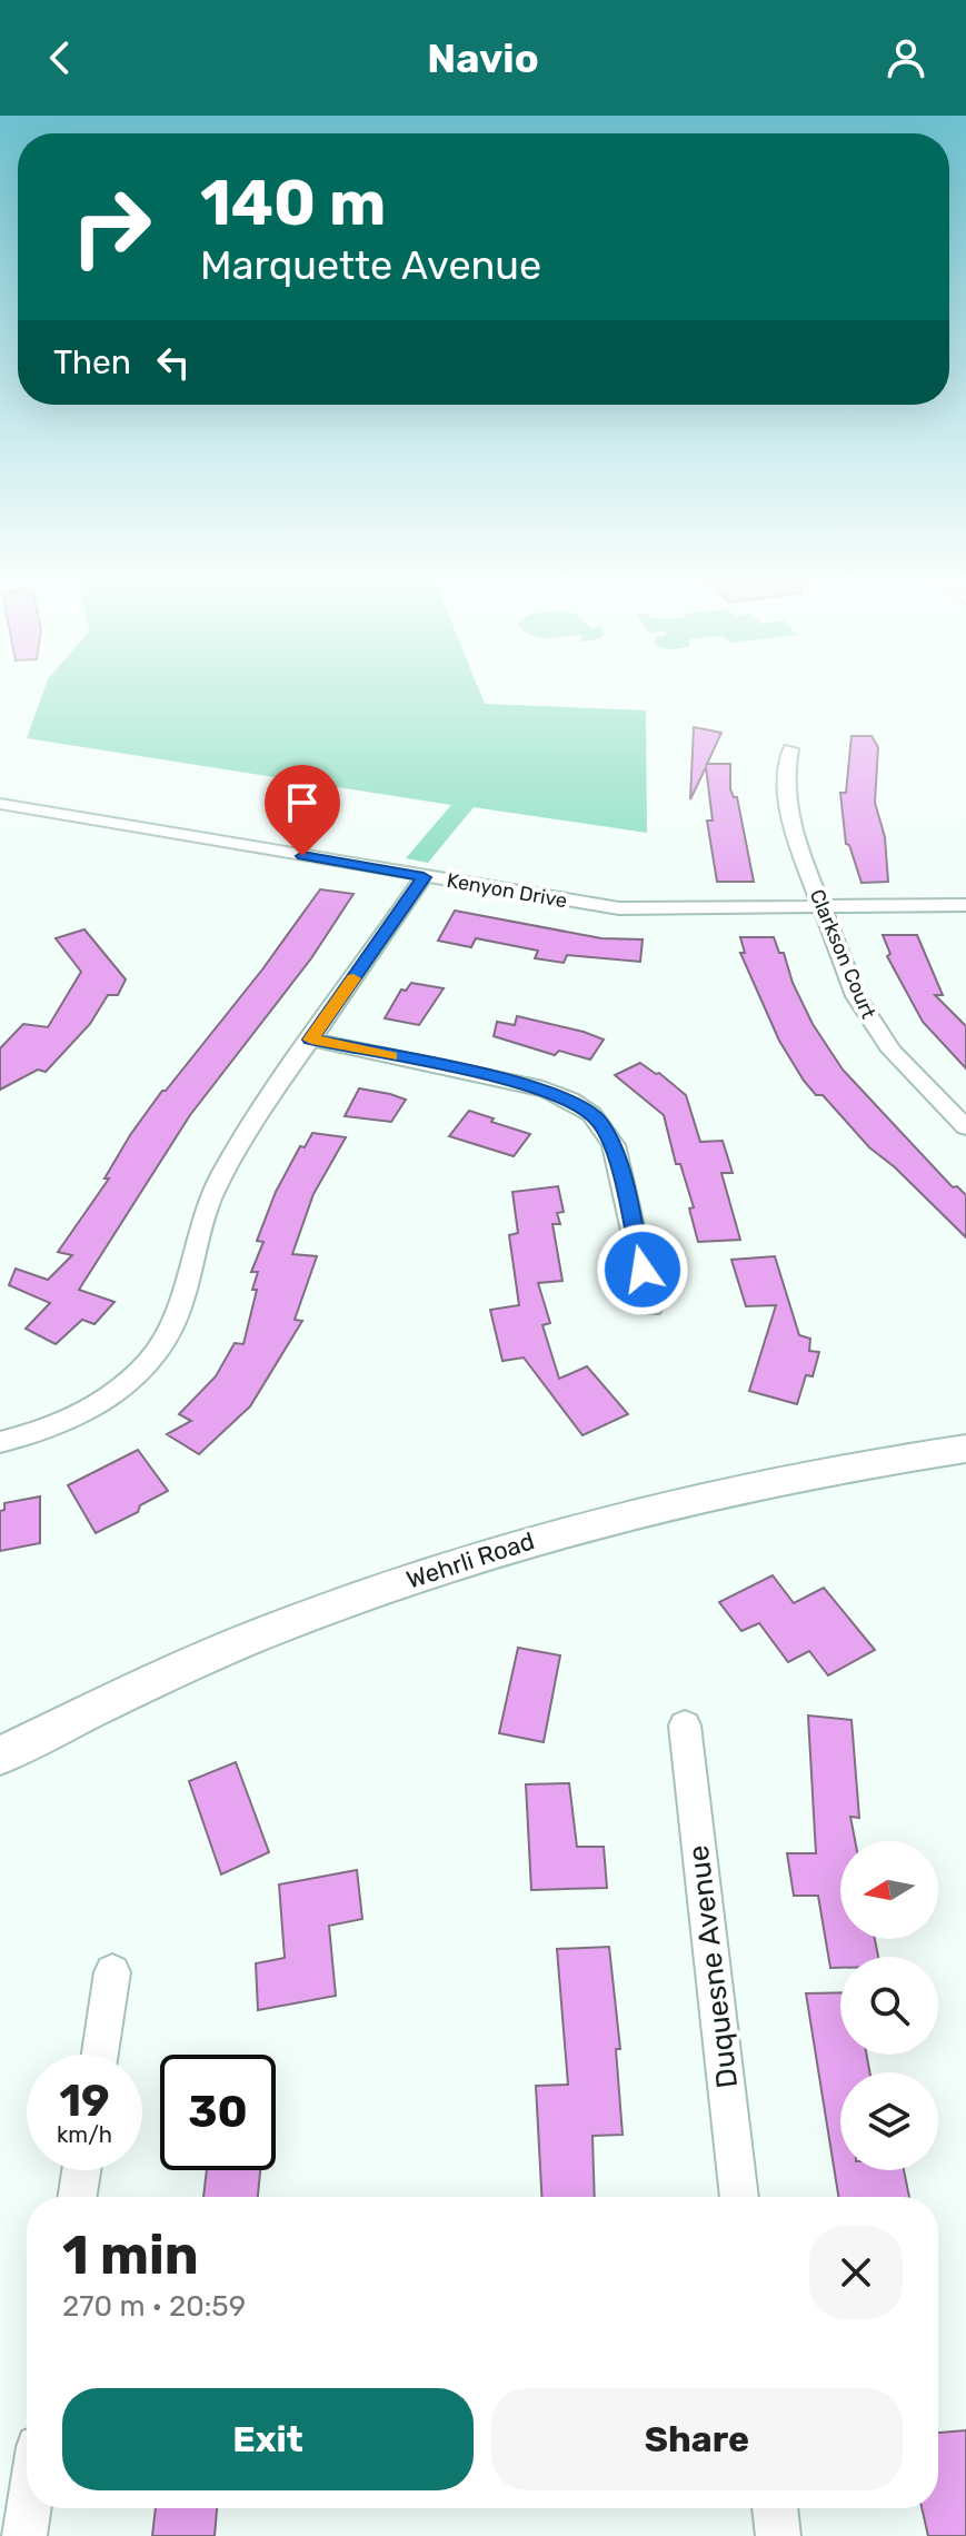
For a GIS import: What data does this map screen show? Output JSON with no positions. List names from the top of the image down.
{
  "streets": {
    "street": [
      "Kenyon Drive",
      "Clarkson Court",
      "Wehrli Road",
      "Duquesne Avenue"
    ]
  },
  "crossings": [
    ["Kenyon Drive", "Clarkson Court"]
  ],
  "north": "left",
  "page": {
    "header": "Navio",
    "turn": ["140 m", "Marquette Avenue"],
    "then": "Then",
    "speed": "19 km/h",
    "limit": "30",
    "heading": ["1 min", "270 m · 20:59"],
    "buttons": ["Exit", "Share"]
  }
}
